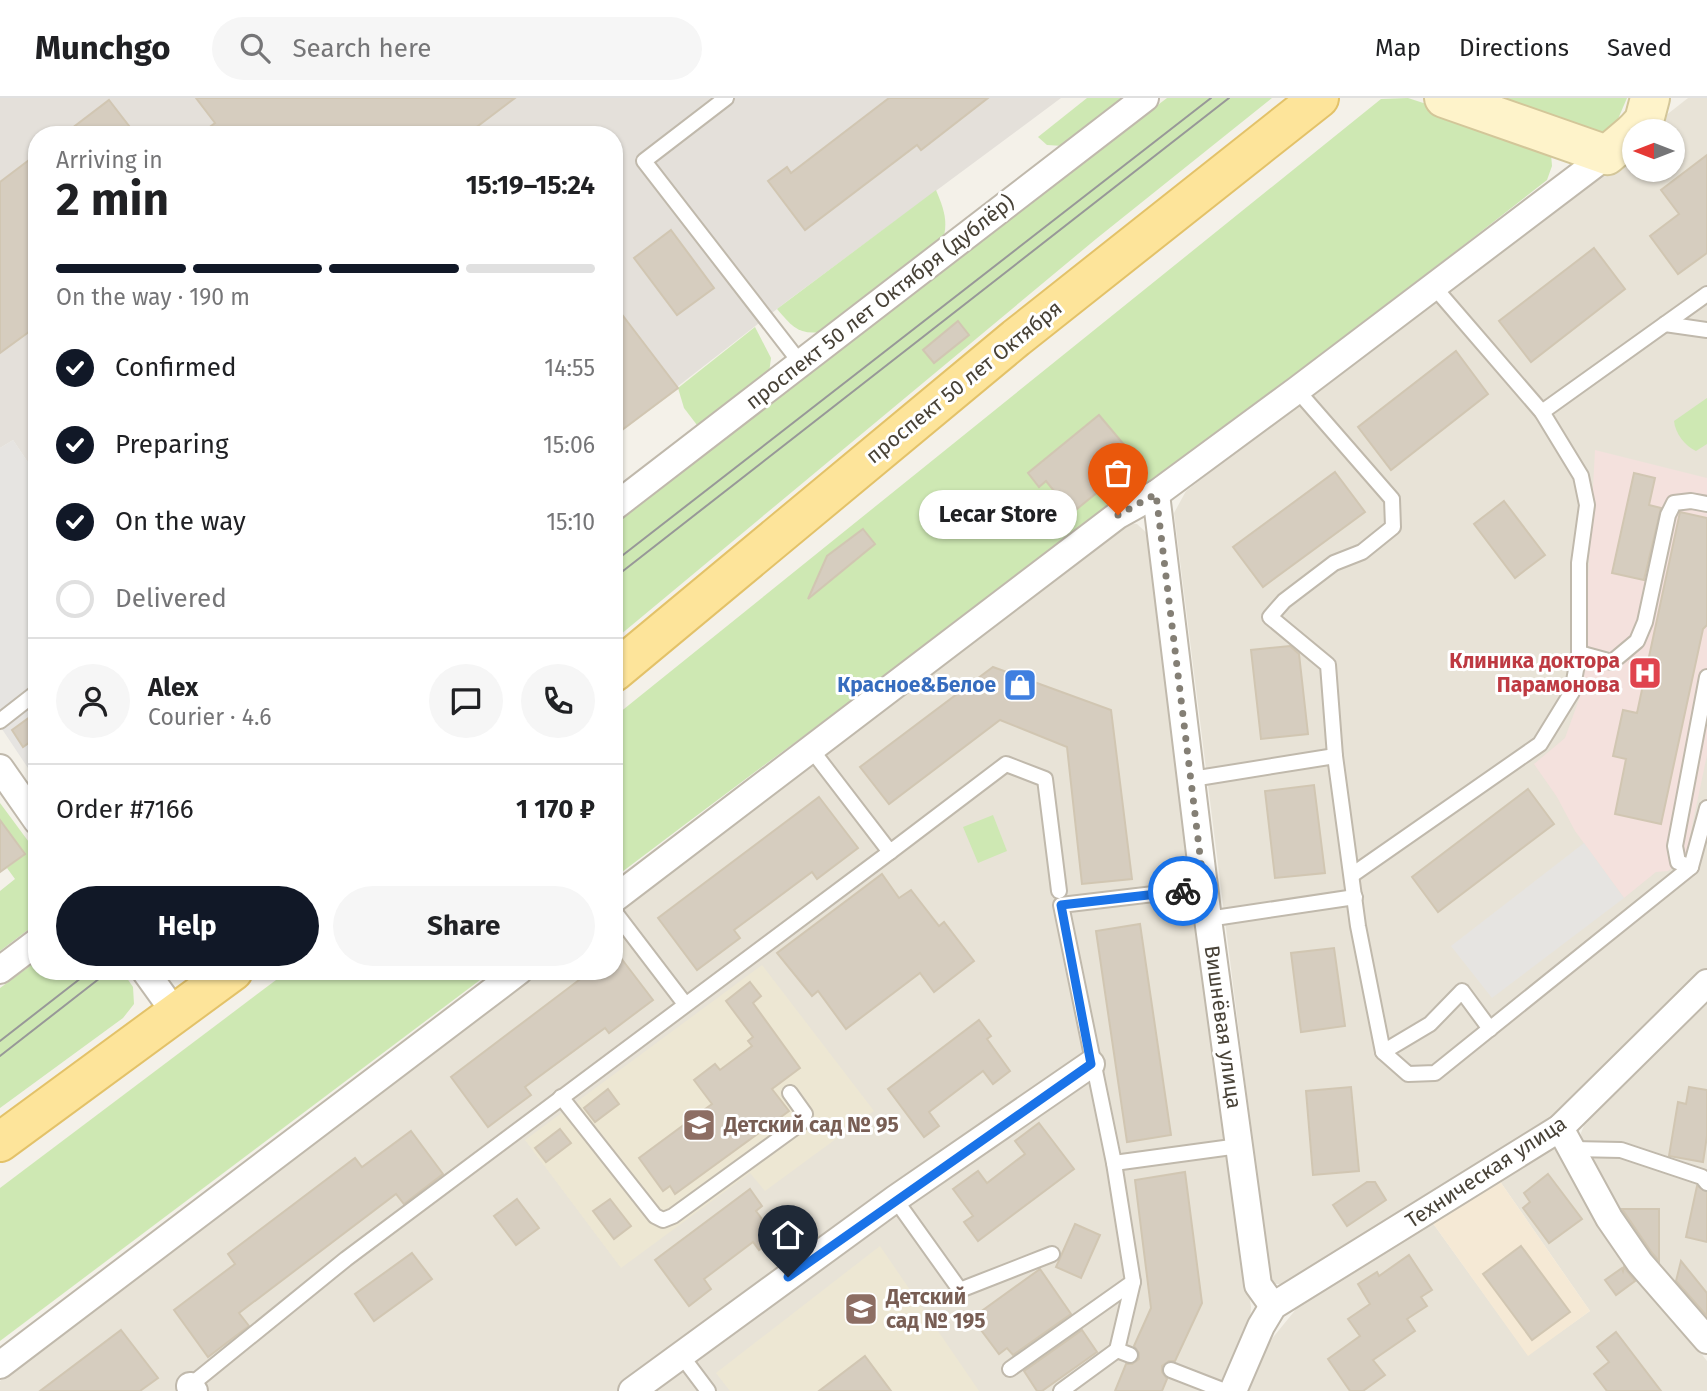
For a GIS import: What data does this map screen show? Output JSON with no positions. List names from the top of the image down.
{
  "streets": {
    "main road": ["проспект 50 лет Октября"],
    "street": ["проспект 50 лет Октября (дублёр)", "Вишнёвая улица", "Техническая улица"]
  },
  "crossings": [
    ["Вишнёвая улица", "Техническая улица"]
  ],
  "places": {
    "other": ["Lecar Store"],
    "hospital": ["Клиника доктора Парамонова"],
    "shop": ["Красное&Белое"],
    "school or university": ["Детский сад № 95", "Детский сад № 195"]
  },
  "north": "left",
  "page": {
    "header": "Munchgo",
    "search": "Search here",
    "nav": ["Map", "Directions", "Saved"],
    "heading": ["2 min", "Arriving in", "15:19–15:24"],
    "panel": [
      "Alex",
      "Courier · 4.6",
      "Order #7166",
      "1 170 ₽"
    ],
    "bar": "On the way · 190 m",
    "list": [
      ["Confirmed", "14:55"],
      ["Preparing", "15:06"],
      ["On the way", "15:10"],
      "Delivered"
    ],
    "bubble": "Lecar Store",
    "buttons": ["Help", "Share"]
  }
}
